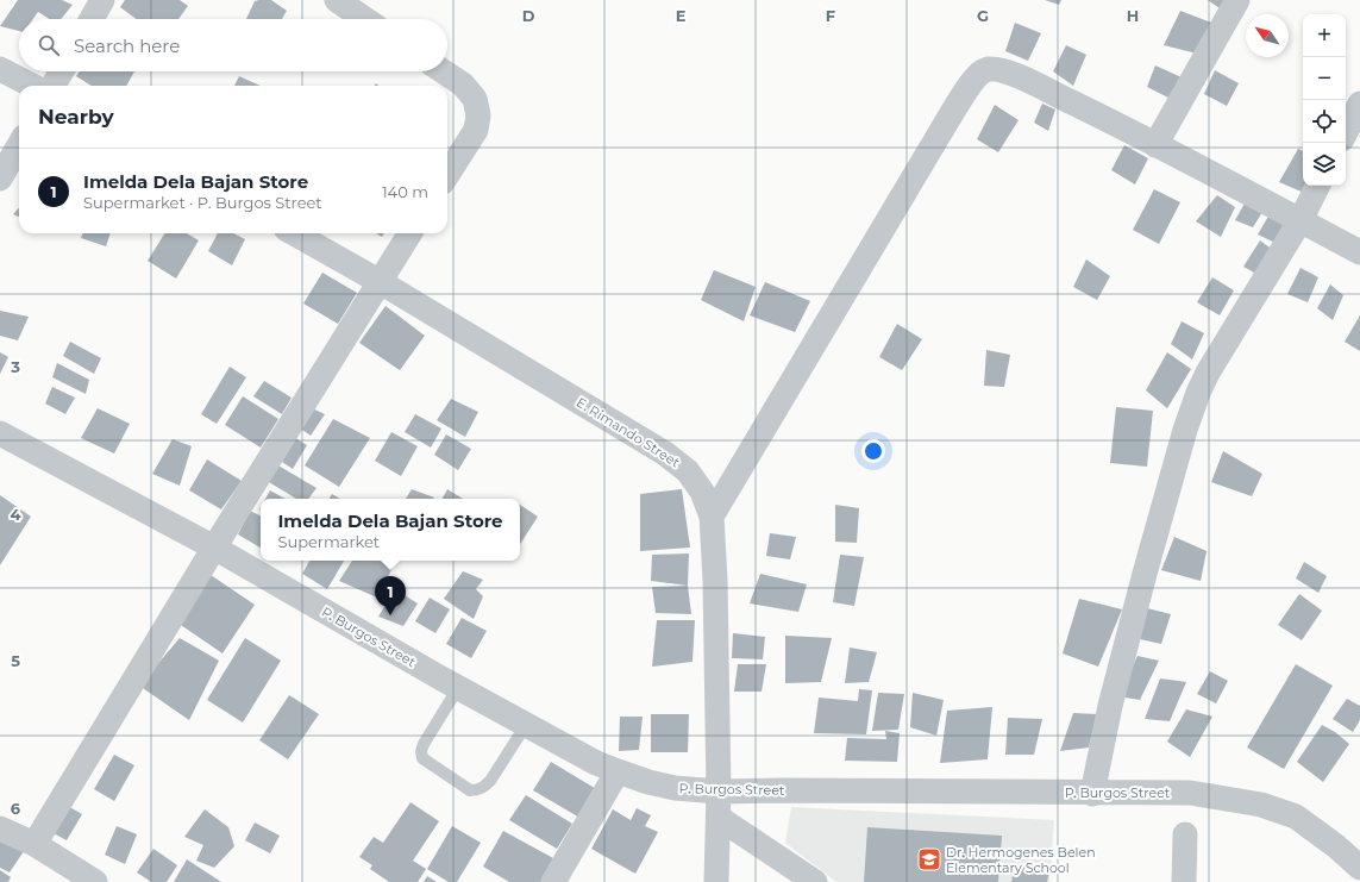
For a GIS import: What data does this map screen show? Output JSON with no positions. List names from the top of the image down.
{
  "streets": {
    "street": ["E. Rimando Street", "P. Burgos Street"]
  },
  "crossings": [
    ["E. Rimando Street", "P. Burgos Street"]
  ],
  "places": {
    "school or university": ["Dr. Hermogenes Belen Elementary School"]
  },
  "north": "top left",
  "page": {
    "map_buttons": ["+", "−"],
    "search": "Search here",
    "heading": "Nearby",
    "list": [
      {
        "mark": "1",
        "name": "Imelda Dela Bajan Store",
        "note": "Supermarket · P. Burgos Street",
        "value": "140 m"
      }
    ],
    "popup": ["Imelda Dela Bajan Store", "Supermarket"],
    "pins": "1"
  },
  "grid": {
    "columns": [
      "D",
      "E",
      "F",
      "G",
      "H"
    ],
    "rows": [
      "3",
      "4",
      "5",
      "6"
    ]
  }
}
